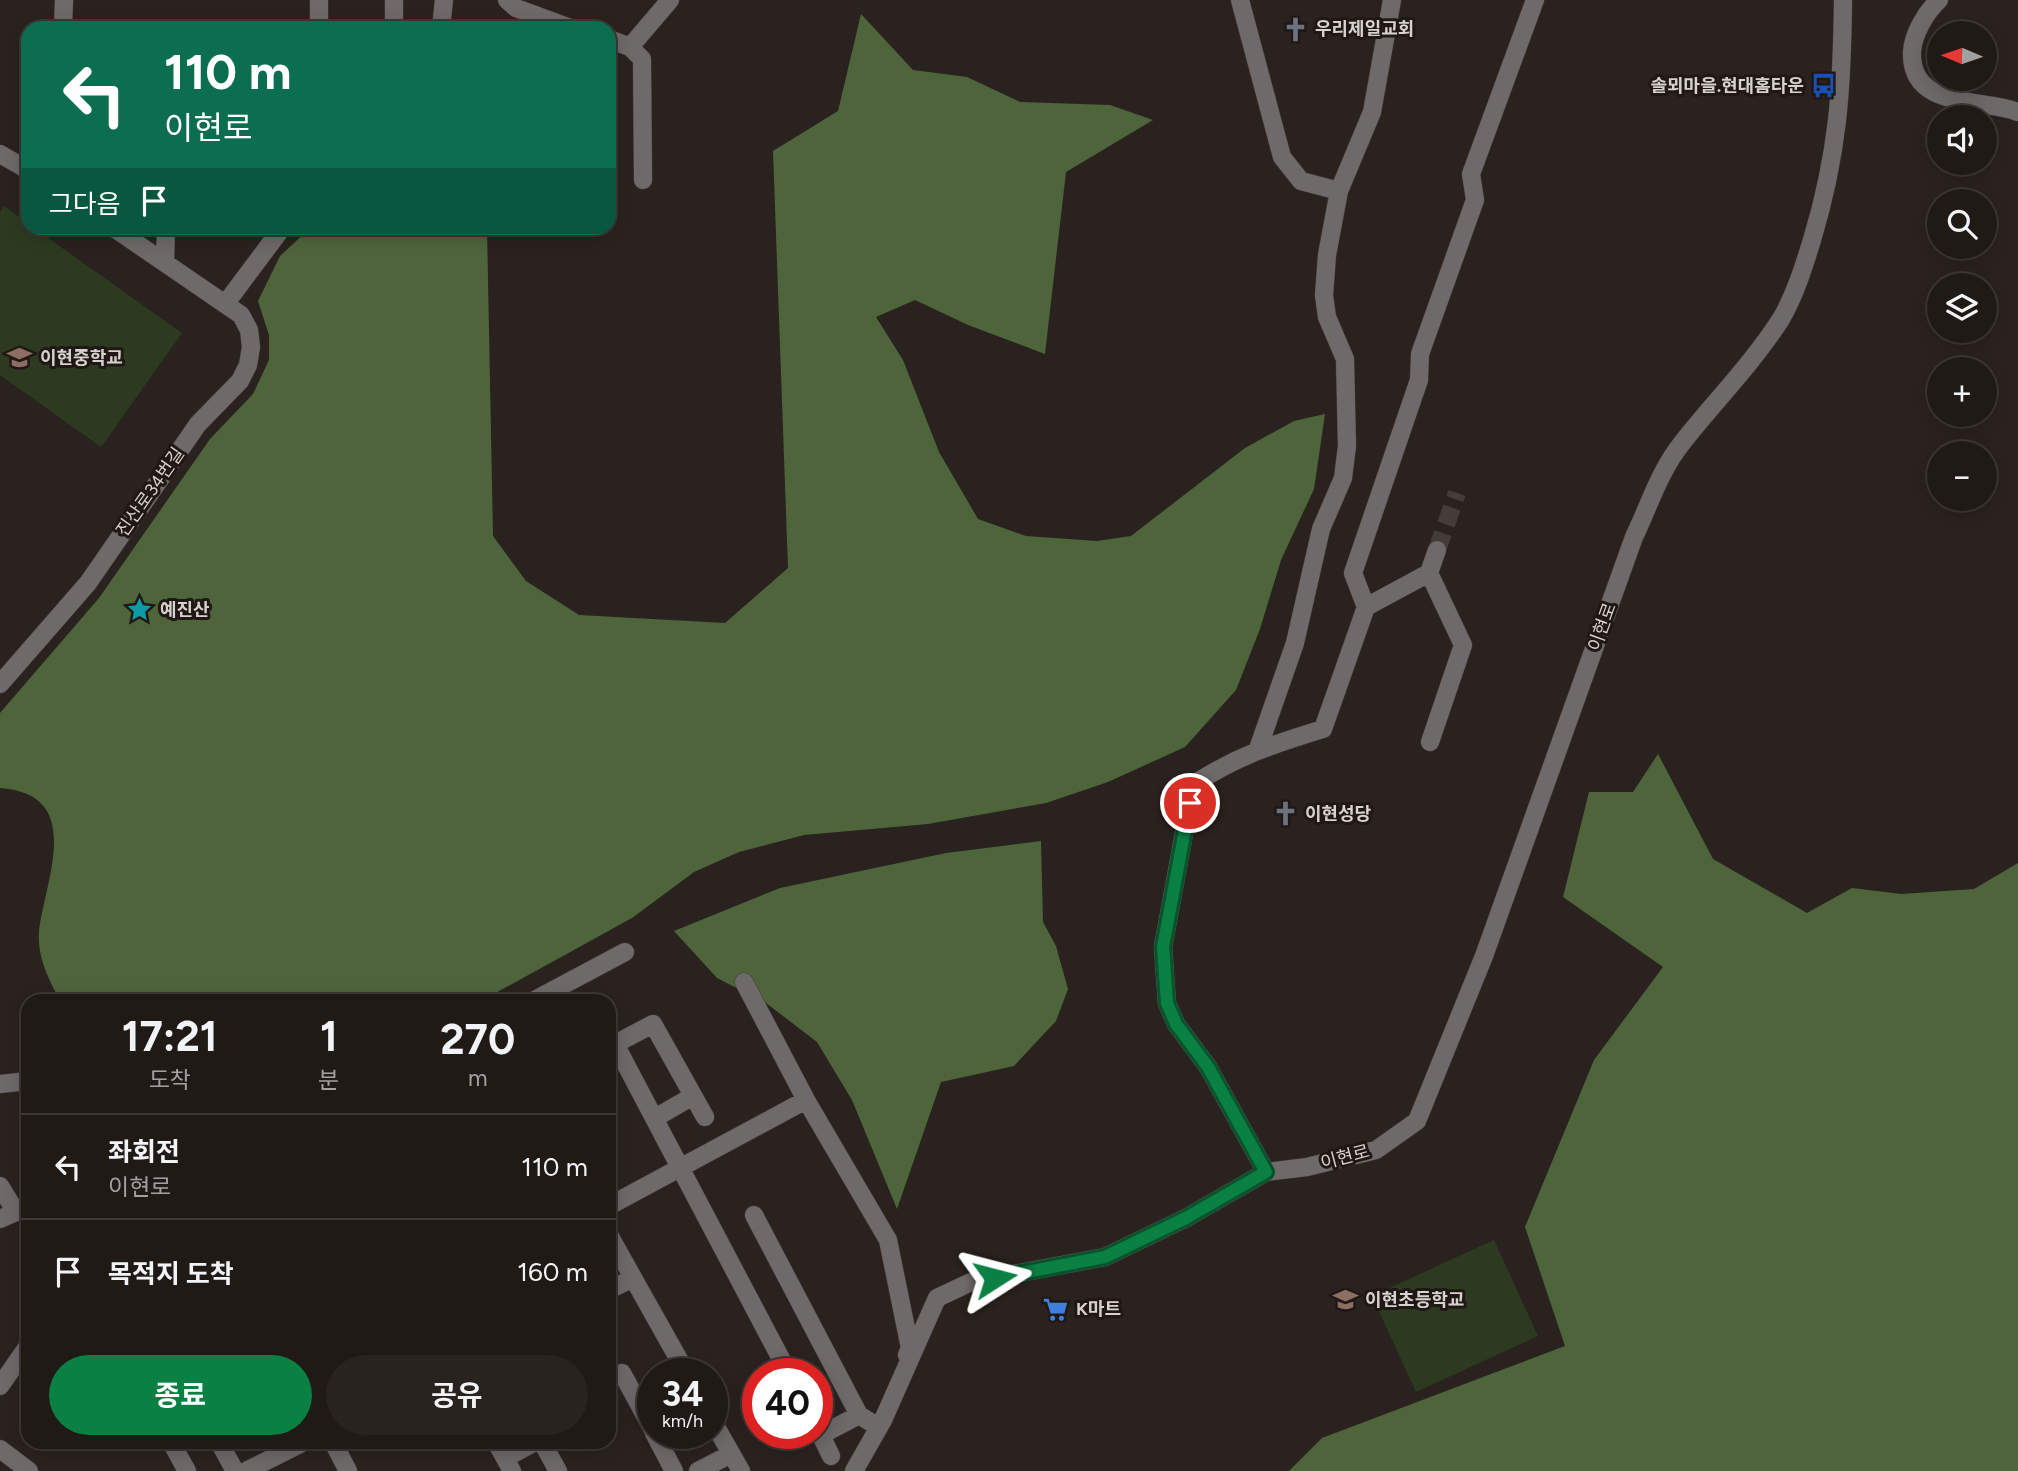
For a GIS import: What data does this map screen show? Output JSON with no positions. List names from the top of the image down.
{
  "streets": {
    "street": ["진산로34번길", "이현로"]
  },
  "places": {
    "church": ["우리제일교회", "이현성당"],
    "bus stop": ["솔뫼마을.현대홈타운"],
    "school or university": ["이현중학교", "이현초등학교"],
    "place": ["예진산"],
    "supermarket": ["K마트"]
  },
  "north": "left",
  "page": {
    "map_buttons": ["+", "−"],
    "turn": ["110 m", "이현로"],
    "then": "그다음",
    "eta": [
      "17:21",
      "도착",
      "1",
      "분",
      "270",
      "m"
    ],
    "list": [
      {
        "name": "좌회전",
        "note": "이현로",
        "value": "110 m"
      },
      {
        "name": "목적지 도착",
        "value": "160 m"
      }
    ],
    "buttons": ["종료", "공유"],
    "speed": "34 km/h",
    "limit": "40"
  }
}
